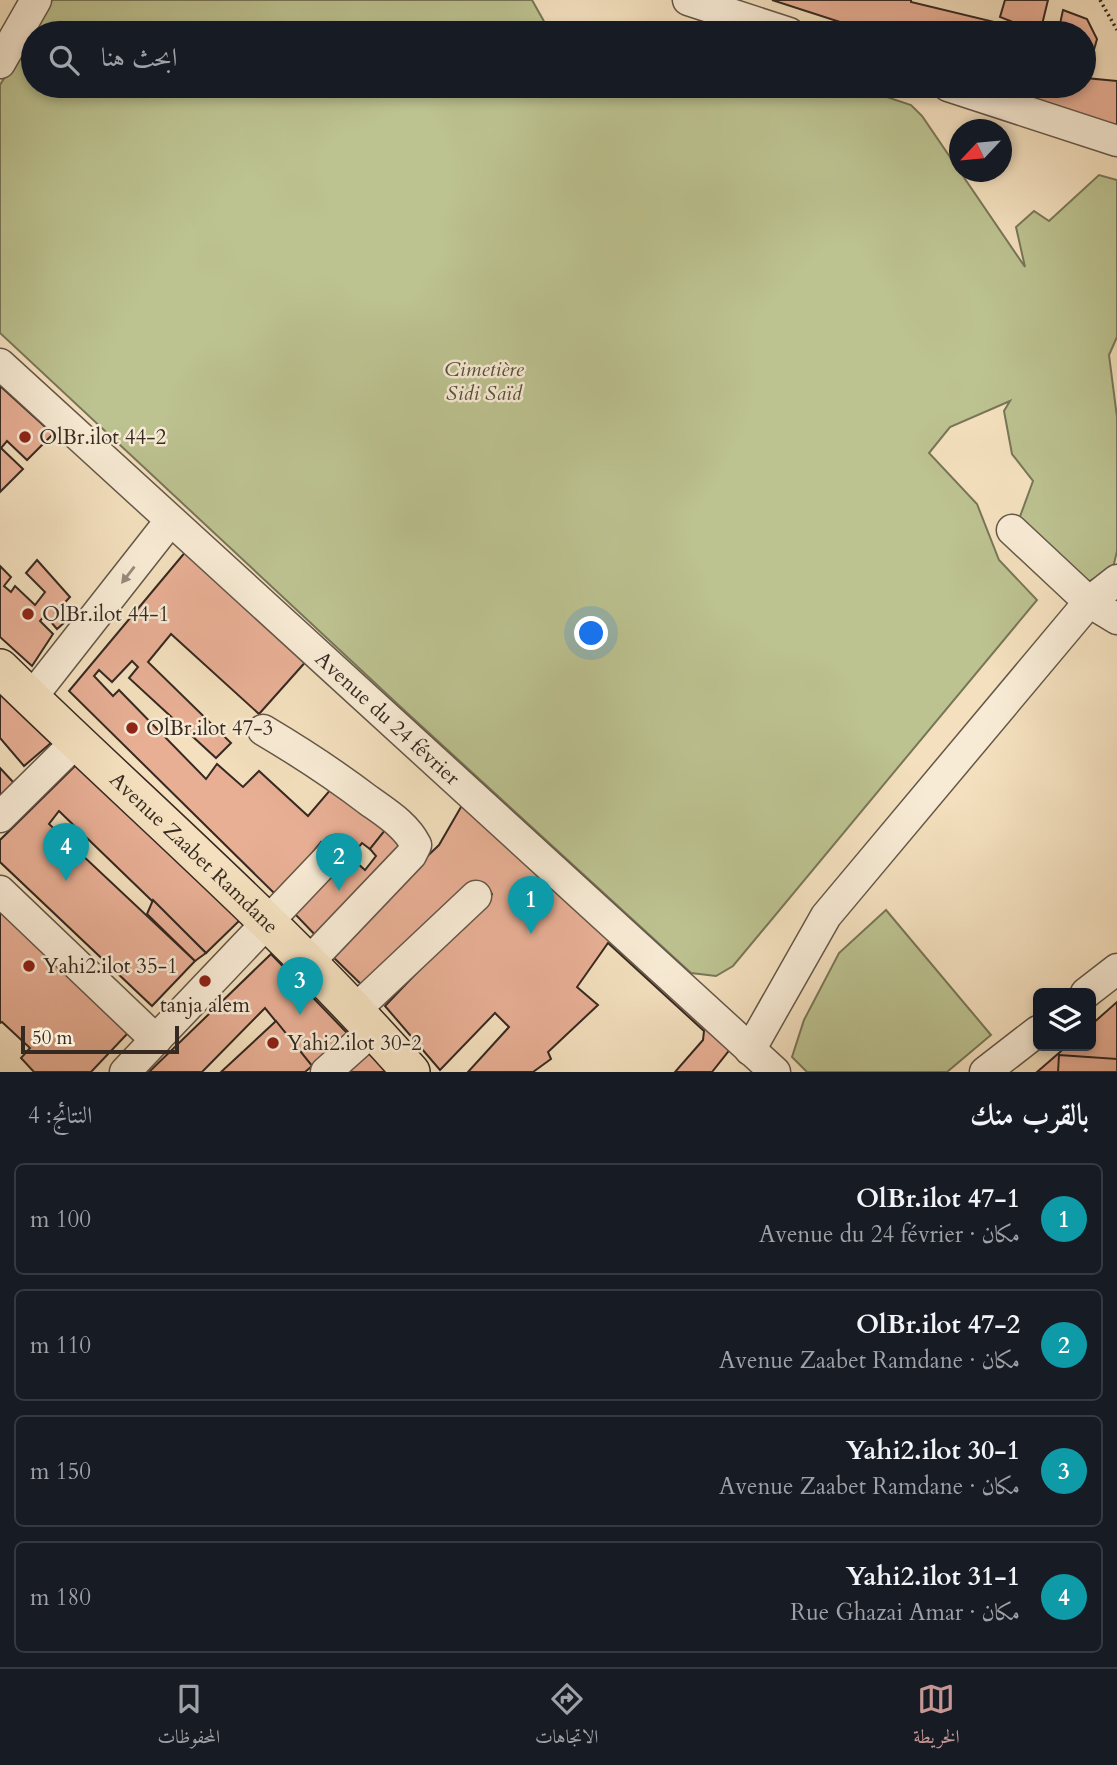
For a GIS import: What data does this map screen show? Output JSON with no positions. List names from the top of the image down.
{
  "streets": {
    "main road": ["Avenue Zaabet Ramdane"],
    "street": ["Avenue du 24 février"]
  },
  "parks": ["Cimetière Sidi Saïd"],
  "places": [
    "OlBr.ilot 44-2",
    "OlBr.ilot 44-1",
    "OlBr.ilot 47-3",
    "Yahi2.ilot 35-1",
    "tanja alem",
    "Yahi2.ilot 30-2"
  ],
  "scale_bar": "50 m",
  "north": "bottom left",
  "page": {
    "search": "ابحث هنا",
    "pins": [
      "4",
      "2",
      "1",
      "3"
    ],
    "scale": "50 m",
    "heading": ["بالقرب منك", "النتائج: 4"],
    "list": [
      {
        "mark": "1",
        "name": "OlBr.ilot 47-1",
        "note": "مكان · Avenue du 24 février",
        "value": "100 m"
      },
      {
        "mark": "2",
        "name": "OlBr.ilot 47-2",
        "note": "مكان · Avenue Zaabet Ramdane",
        "value": "110 m"
      },
      {
        "mark": "3",
        "name": "Yahi2.ilot 30-1",
        "note": "مكان · Avenue Zaabet Ramdane",
        "value": "150 m"
      },
      {
        "mark": "4",
        "name": "Yahi2.ilot 31-1",
        "note": "مكان · Rue Ghazai Amar",
        "value": "180 m"
      }
    ],
    "nav": ["الخريطة", "الاتجاهات", "المحفوظات"]
  }
}
